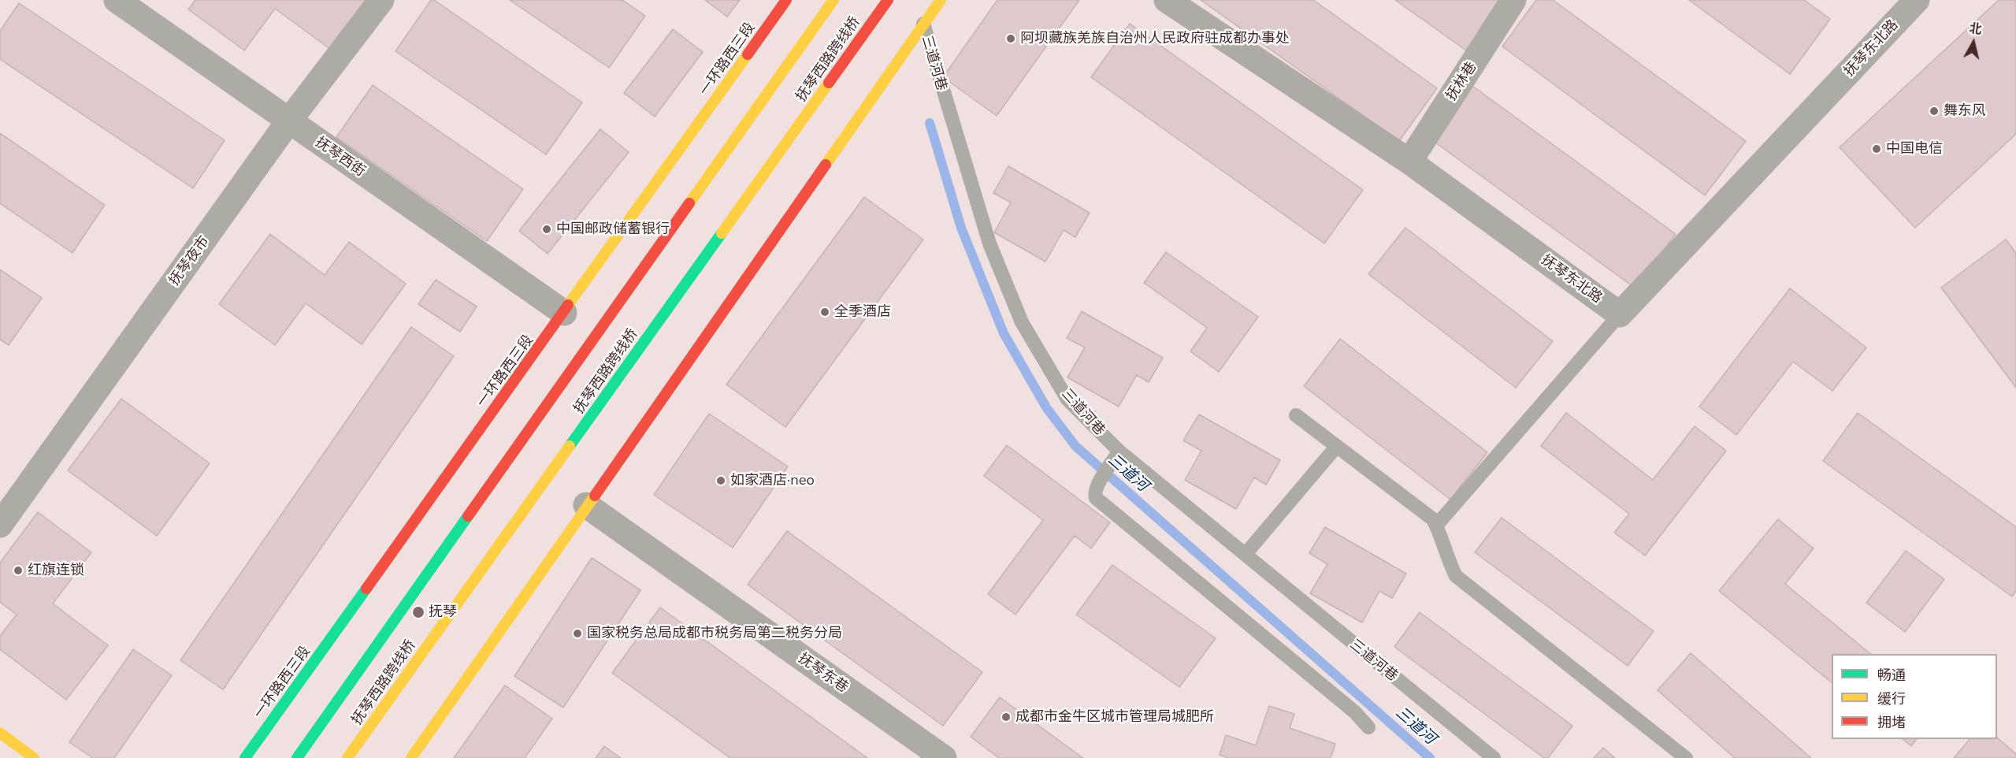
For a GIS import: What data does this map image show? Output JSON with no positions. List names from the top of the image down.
{
  "streets": {
    "main road": ["一环路西三段", "抚琴西路跨线桥"],
    "street": [
      "抚琴东北路",
      "抚林巷",
      "抚琴西街",
      "抚琴夜市",
      "抚琴东巷"
    ],
    "lane": ["三道河巷"]
  },
  "crossings": [
    ["抚琴东北路", "抚林巷"],
    ["一环路西三段", "抚琴西街"],
    ["抚琴西街", "抚琴夜市"]
  ],
  "water": ["三道河"],
  "places": [
    "阿坝藏族羌族自治州人民政府驻成都办事处",
    "舞东风",
    "中国电信",
    "中国邮政储蓄银行",
    "全季酒店",
    "如家酒店·neo",
    "红旗连锁",
    "抚琴",
    "国家税务总局成都市税务局第二税务分局",
    "成都市金牛区城市管理局城肥所"
  ],
  "legend": ["畅通", "缓行", "拥堵"],
  "north": "top"
}
